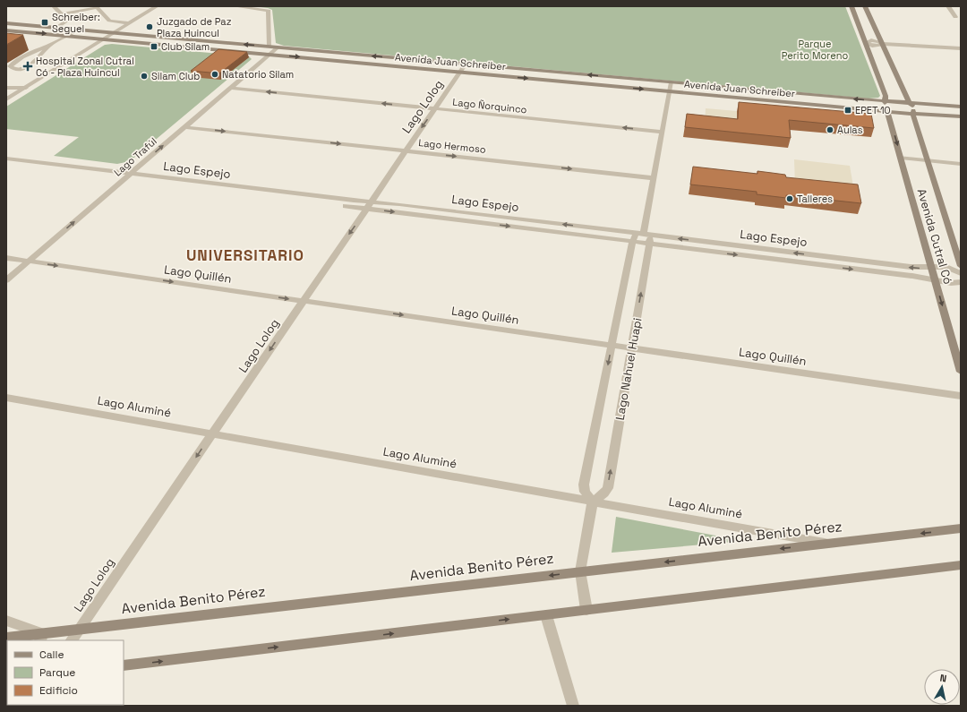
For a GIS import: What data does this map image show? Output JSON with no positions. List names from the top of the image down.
{
  "streets": {
    "main road": ["Avenida Juan Schreiber", "Avenida Cutral Có", "Avenida Benito Pérez"],
    "street": [
      "Lago Ñorquinco",
      "Lago Lolog",
      "Lago Hermoso",
      "Lago Trafúl",
      "Lago Espejo",
      "Lago Quillén",
      "Lago Nahuel Huapi",
      "Lago Aluminé"
    ]
  },
  "crossings": [
    ["Avenida Juan Schreiber", "Lago Lolog"],
    ["Avenida Juan Schreiber", "Lago Trafúl"],
    ["Avenida Juan Schreiber", "Avenida Cutral Có"],
    ["Lago Ñorquinco", "Lago Lolog"],
    ["Lago Ñorquinco", "Lago Trafúl"],
    ["Lago Lolog", "Lago Hermoso"],
    ["Lago Lolog", "Lago Espejo"],
    ["Lago Lolog", "Lago Quillén"],
    ["Lago Lolog", "Lago Aluminé"],
    ["Lago Lolog", "Avenida Benito Pérez"],
    ["Lago Hermoso", "Lago Trafúl"],
    ["Lago Trafúl", "Lago Espejo"],
    ["Lago Trafúl", "Lago Quillén"],
    ["Lago Espejo", "Avenida Cutral Có"],
    ["Lago Espejo", "Lago Nahuel Huapi"],
    ["Lago Quillén", "Lago Nahuel Huapi"],
    ["Lago Nahuel Huapi", "Lago Aluminé"],
    ["Lago Aluminé", "Avenida Benito Pérez"]
  ],
  "one_way": [
    "Lago Ñorquinco",
    "Lago Lolog",
    "Lago Hermoso",
    "Lago Trafúl",
    "Lago Quillén"
  ],
  "districts": ["UNIVERSITARIO"],
  "parks": ["Parque Perito Moreno"],
  "places": {
    "transit": ["Schreiber: Seguel", "Club Silam", "EPET 10"],
    "other": [
      "Juzgado de Paz Plaza Huincul",
      "Natatorio Silam",
      "Silam Club",
      "Aulas",
      "Talleres"
    ],
    "health": ["Hospital Zonal Cutral Có - Plaza Huincul"]
  },
  "legend": ["Calle", "Parque", "Edificio"],
  "north": "top"
}
